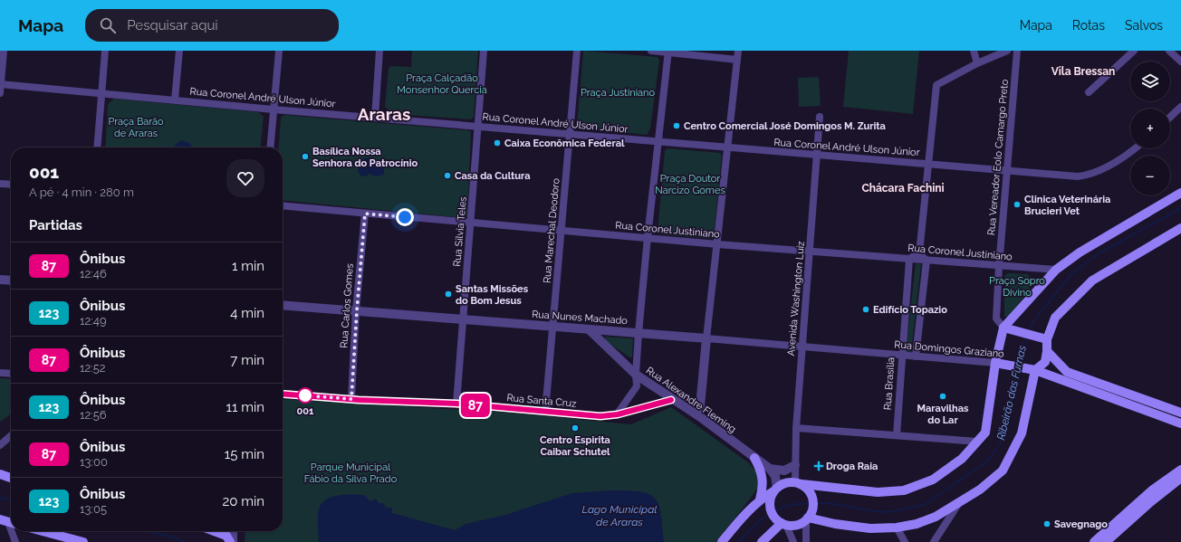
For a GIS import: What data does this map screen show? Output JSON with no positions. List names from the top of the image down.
{
  "streets": {
    "main road": ["Rua Domingos Graziano"],
    "street": [
      "Rua Coronel André Ulson Júnior",
      "Rua Vereador Eolo Camargo Preto",
      "Rua Coronel Justiniano",
      "Rua Marechal Deodoro",
      "Rua Silvia Teles",
      "Avenida Washington Luiz",
      "Rua Carlos Gomes",
      "Rua Nunes Machado",
      "Rua Brasília",
      "Rua Alexandre Fleming",
      "Rua Santa Cruz"
    ]
  },
  "crossings": [
    ["Rua Coronel André Ulson Júnior", "Rua Vereador Eolo Camargo Preto"],
    ["Rua Coronel André Ulson Júnior", "Rua Marechal Deodoro"],
    ["Rua Coronel André Ulson Júnior", "Rua Silvia Teles"],
    ["Rua Coronel André Ulson Júnior", "Avenida Washington Luiz"],
    ["Rua Vereador Eolo Camargo Preto", "Rua Coronel Justiniano"],
    ["Rua Coronel Justiniano", "Rua Marechal Deodoro"],
    ["Rua Coronel Justiniano", "Rua Silvia Teles"],
    ["Rua Coronel Justiniano", "Avenida Washington Luiz"],
    ["Rua Coronel Justiniano", "Rua Carlos Gomes"],
    ["Rua Coronel Justiniano", "Rua Brasília"],
    ["Rua Marechal Deodoro", "Rua Nunes Machado"],
    ["Rua Marechal Deodoro", "Rua Santa Cruz"],
    ["Rua Silvia Teles", "Rua Nunes Machado"],
    ["Rua Silvia Teles", "Rua Santa Cruz"],
    ["Avenida Washington Luiz", "Rua Domingos Graziano"],
    ["Rua Carlos Gomes", "Rua Nunes Machado"],
    ["Rua Carlos Gomes", "Rua Santa Cruz"],
    ["Rua Nunes Machado", "Rua Domingos Graziano"],
    ["Rua Nunes Machado", "Rua Alexandre Fleming"],
    ["Rua Domingos Graziano", "Rua Brasília"],
    ["Rua Alexandre Fleming", "Rua Santa Cruz"]
  ],
  "districts": ["Vila Bressan", "Araras", "Chácara Fachini"],
  "water": ["Ribeirão das Furnas", "Lago Municipal de Araras"],
  "parks": [
    "Praça Calçadão Monsenhor Quercia",
    "Praça Justiniano",
    "Praça Barão de Araras",
    "Praça Doutor Narcizo Gomes",
    "Praça Sopro Divino",
    "Parque Municipal Fábio da Silva Prado"
  ],
  "places": {
    "other": [
      "Centro Comercial José Domingos M. Zurita",
      "Caixa Econômica Federal",
      "Basílica Nossa Senhora do Patrocínio",
      "Casa da Cultura",
      "Clinica Veterinária Brucieri Vet",
      "Santas Missões do Bom Jesus",
      "Edifício Topazio",
      "001",
      "Maravilhas do Lar",
      "Centro Espirita Caibar Schutel",
      "Savegnago"
    ],
    "health": ["Droga Raia"]
  },
  "lines": ["bus line 87"],
  "page": {
    "header": "Mapa",
    "search": "Pesquisar aqui",
    "nav": ["Mapa", "Rotas", "Salvos"],
    "on_map": "87",
    "map_buttons": ["+", "−"],
    "heading": [
      ["001", "A pé · 4 min · 280 m"],
      "Partidas"
    ],
    "list": [
      {
        "mark": "87",
        "name": "Ônibus",
        "note": "12:46",
        "value": "1 min"
      },
      {
        "mark": "123",
        "name": "Ônibus",
        "note": "12:49",
        "value": "4 min"
      },
      {
        "mark": "87",
        "name": "Ônibus",
        "note": "12:52",
        "value": "7 min"
      },
      {
        "mark": "123",
        "name": "Ônibus",
        "note": "12:56",
        "value": "11 min"
      },
      {
        "mark": "87",
        "name": "Ônibus",
        "note": "13:00",
        "value": "15 min"
      },
      {
        "mark": "123",
        "name": "Ônibus",
        "note": "13:05",
        "value": "20 min"
      }
    ]
  }
}
